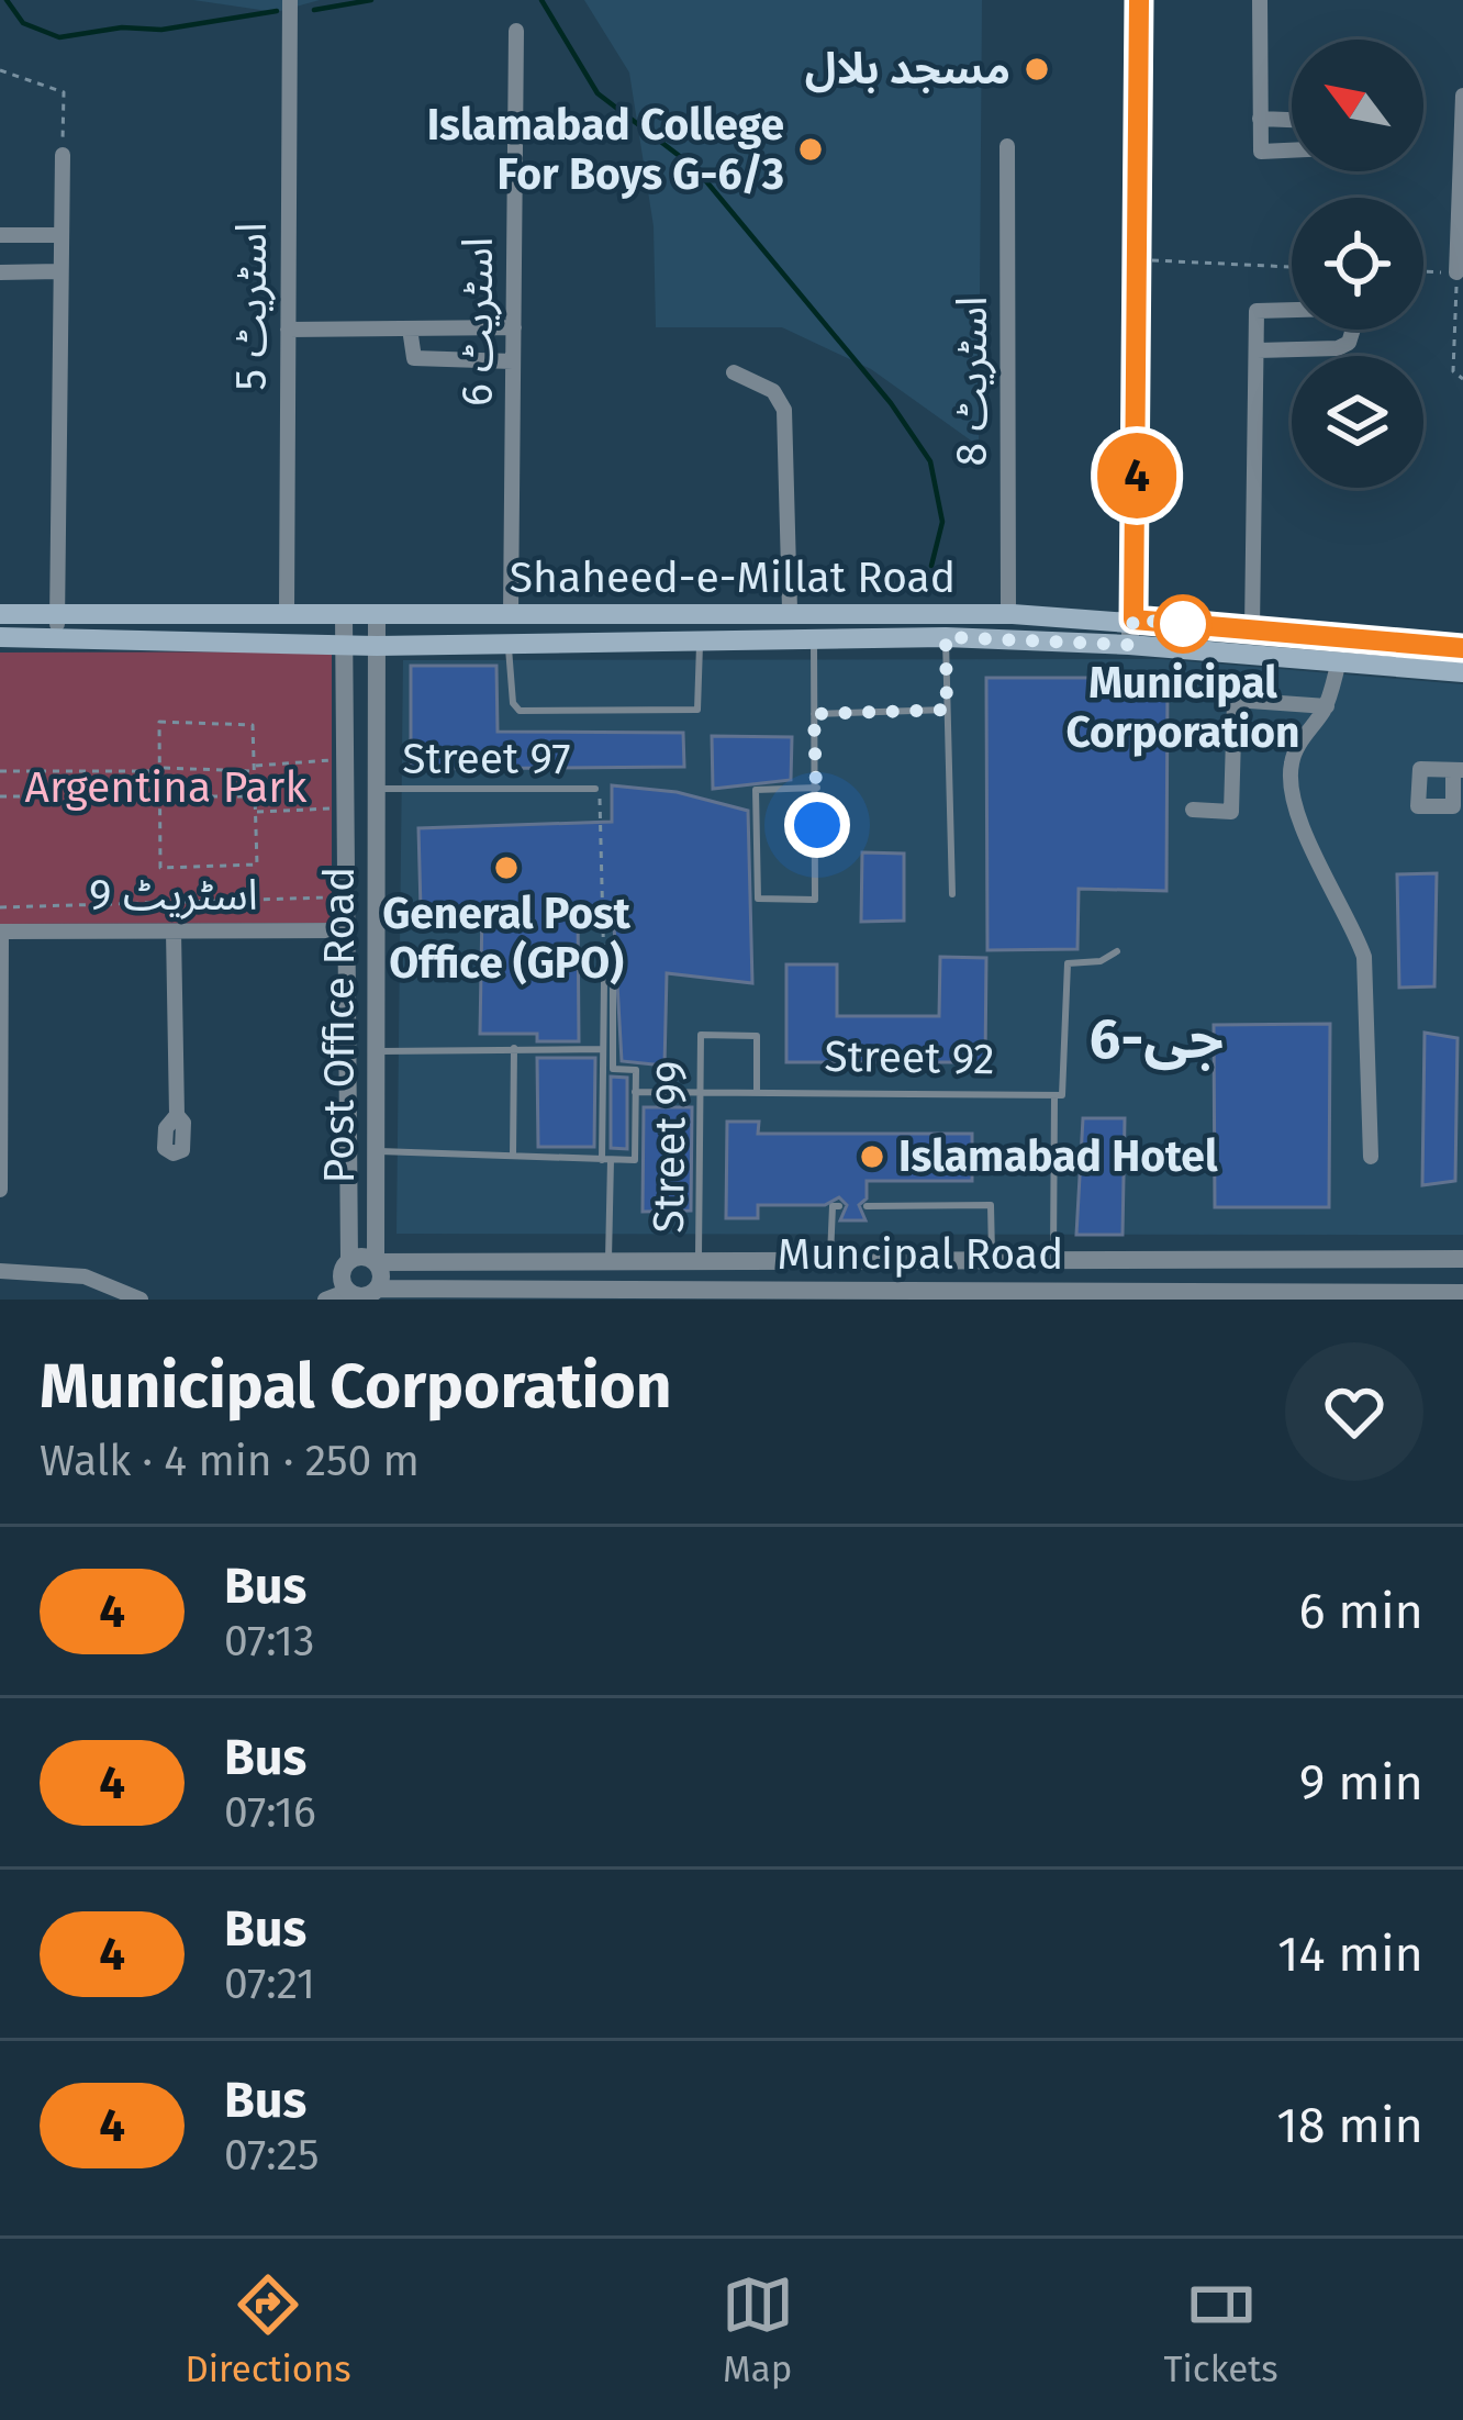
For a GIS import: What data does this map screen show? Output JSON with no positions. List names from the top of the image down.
{
  "streets": {
    "main road": ["Shaheed-e-Millat Road"],
    "street": [
      "اسٹریٹ 5",
      "اسٹریٹ 6",
      "اسٹریٹ 8",
      "اسٹریٹ 9",
      "Post Office Road",
      "Muncipal Road"
    ],
    "lane": ["Street 97", "Street 92", "Street 99"]
  },
  "crossings": [
    ["اسٹریٹ 5", "Shaheed-e-Millat Road"],
    ["اسٹریٹ 6", "Shaheed-e-Millat Road"],
    ["اسٹریٹ 8", "Shaheed-e-Millat Road"],
    ["Shaheed-e-Millat Road", "Post Office Road"],
    ["Street 97", "Post Office Road"],
    ["اسٹریٹ 9", "Post Office Road"],
    ["Post Office Road", "Muncipal Road"],
    ["Street 92", "Street 99"]
  ],
  "districts": ["جی-6"],
  "parks": ["Argentina Park"],
  "places": [
    "مسجد بلال",
    "Islamabad College For Boys G-6/3",
    "Municipal Corporation",
    "General Post Office (GPO)",
    "Islamabad Hotel"
  ],
  "lines": ["bus line 4"],
  "north": "top left",
  "page": {
    "on_map": "4",
    "heading": ["Municipal Corporation", "Walk · 4 min · 250 m"],
    "list": [
      {
        "mark": "4",
        "name": "Bus",
        "note": "07:13",
        "value": "6 min"
      },
      {
        "mark": "4",
        "name": "Bus",
        "note": "07:16",
        "value": "9 min"
      },
      {
        "mark": "4",
        "name": "Bus",
        "note": "07:21",
        "value": "14 min"
      },
      {
        "mark": "4",
        "name": "Bus",
        "note": "07:25",
        "value": "18 min"
      }
    ],
    "tabs": ["Directions", "Map", "Tickets"]
  }
}
